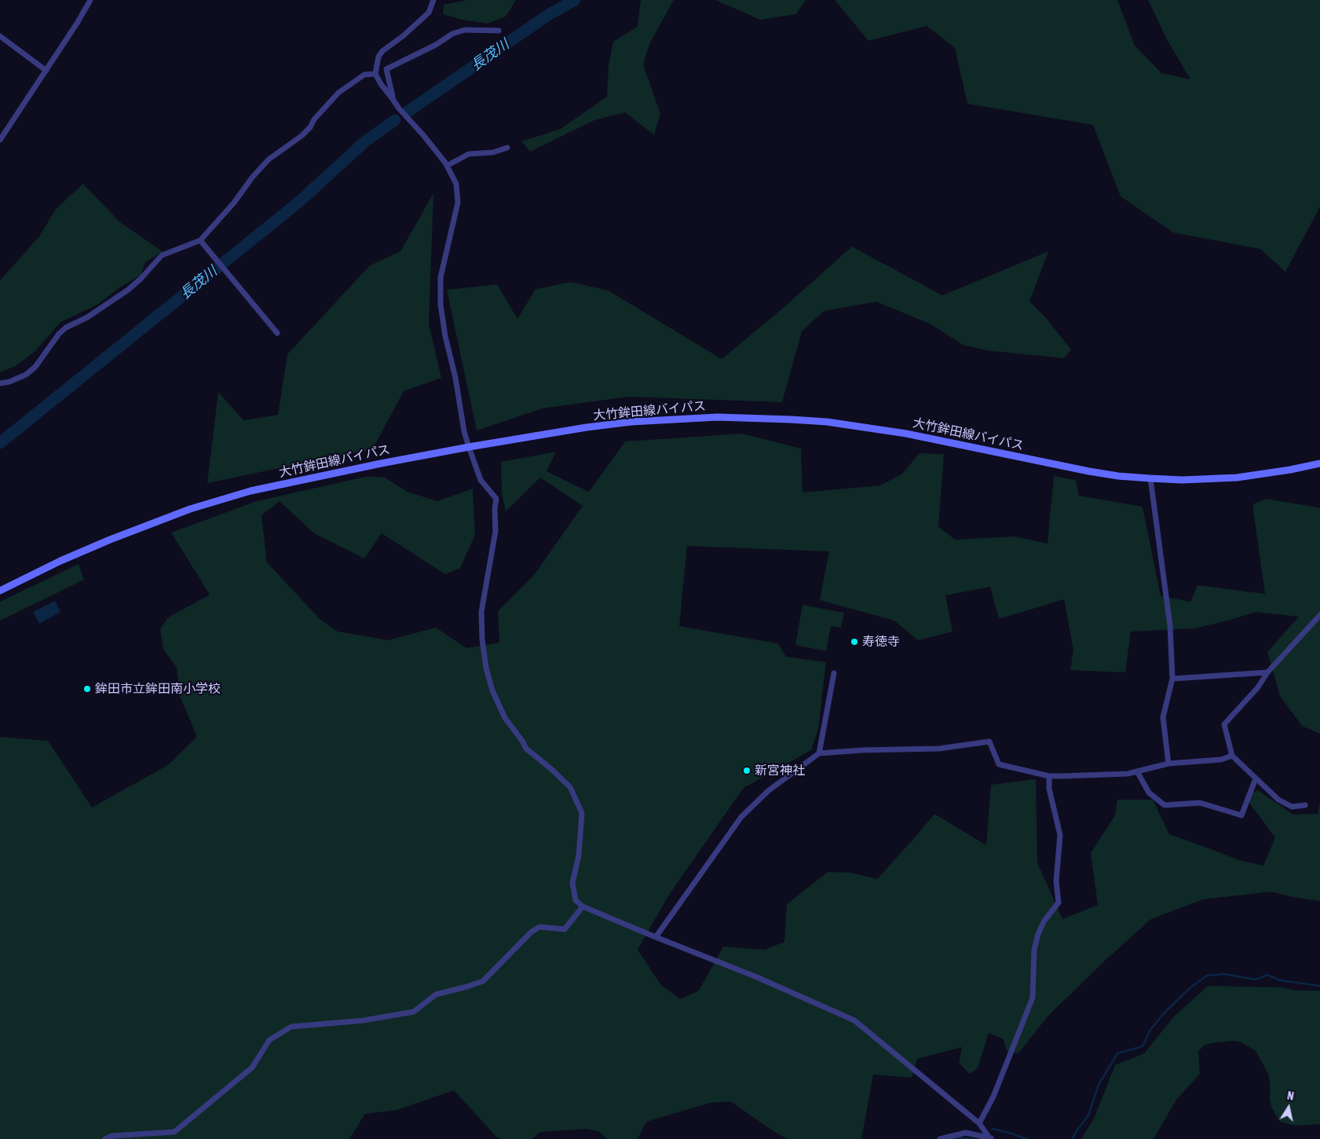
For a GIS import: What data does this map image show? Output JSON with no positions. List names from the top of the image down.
{
  "streets": {
    "main road": ["大竹鉾田線バイパス"]
  },
  "water": ["長茂川"],
  "places": ["寿徳寺", "鉾田市立鉾田南小学校", "新宮神社"],
  "north": "top"
}
